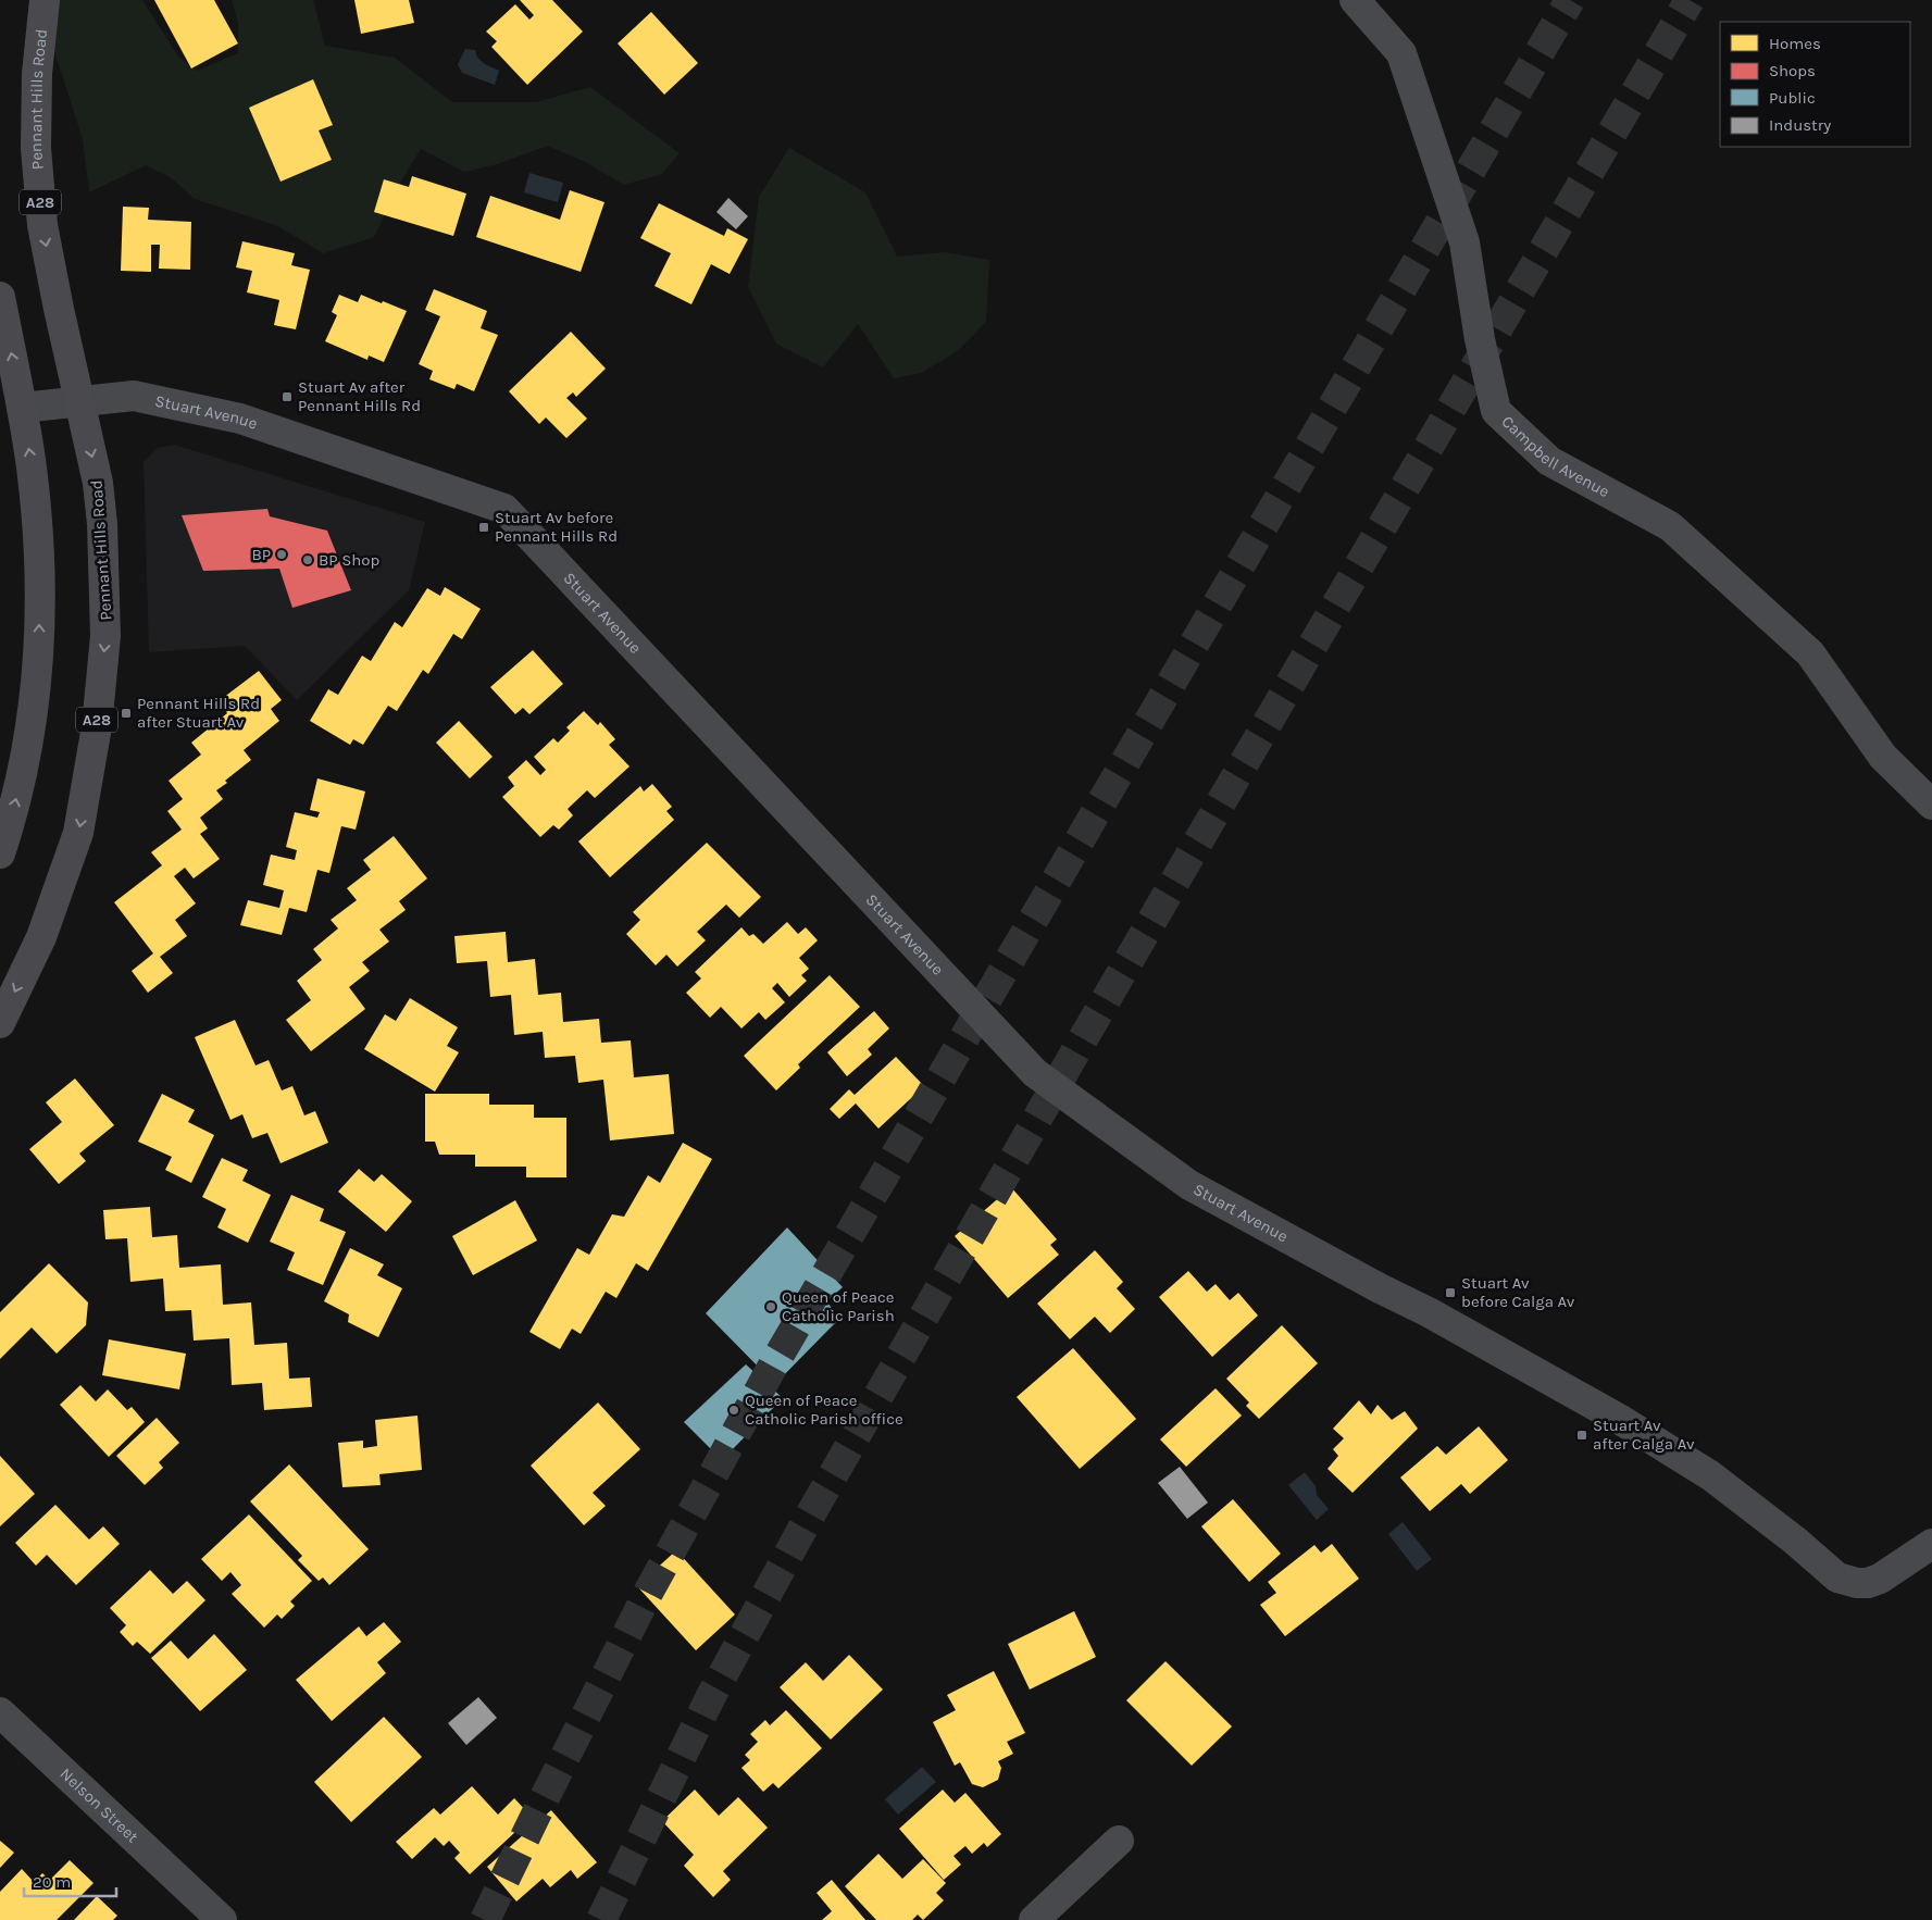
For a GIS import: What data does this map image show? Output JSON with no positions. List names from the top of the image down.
{
  "streets": {
    "highway": ["Pennant Hills Road", "A28"],
    "street": ["Stuart Avenue", "Campbell Avenue", "Nelson Street"]
  },
  "crossings": [
    ["Pennant Hills Road", "Stuart Avenue"]
  ],
  "places": {
    "transit": [
      "Stuart Av after Pennant Hills Rd",
      "Stuart Av before Pennant Hills Rd",
      "Pennant Hills Rd after Stuart Av",
      "Stuart Av before Calga Av",
      "Stuart Av after Calga Av"
    ],
    "other": [
      "BP",
      "BP Shop",
      "Queen of Peace Catholic Parish",
      "Queen of Peace Catholic Parish office"
    ]
  },
  "legend": [
    "Homes",
    "Shops",
    "Public",
    "Industry"
  ],
  "scale_bar": "20 m"
}
